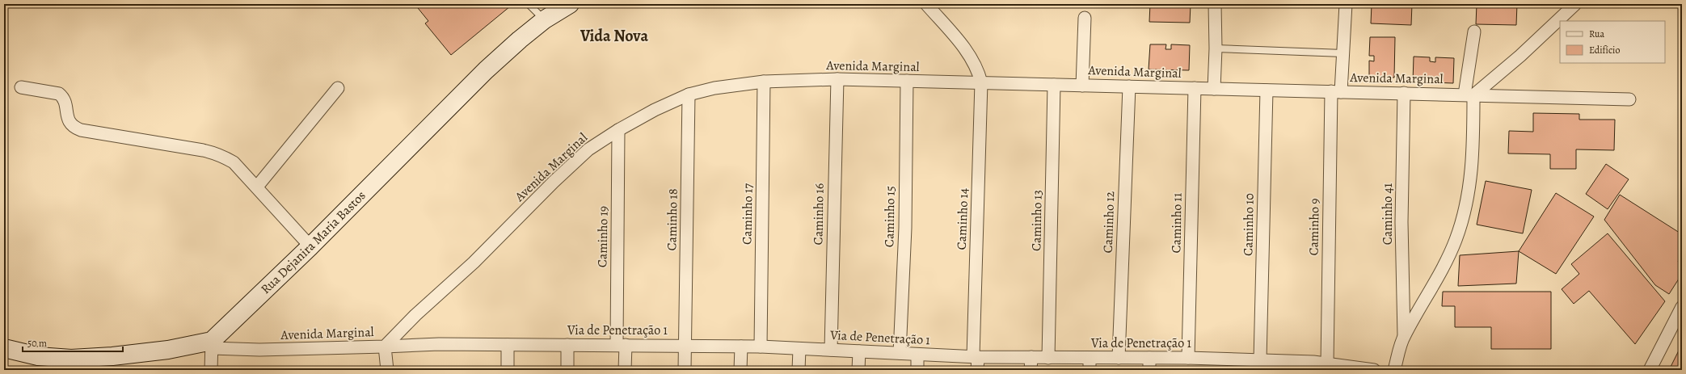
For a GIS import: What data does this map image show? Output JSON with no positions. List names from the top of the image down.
{
  "streets": {
    "main road": ["Rua Dejanira Maria Bastos"],
    "street": [
      "Avenida Marginal",
      "Caminho 17",
      "Caminho 16",
      "Caminho 41",
      "Caminho 15",
      "Caminho 14",
      "Caminho 18",
      "Caminho 13",
      "Caminho 12",
      "Caminho 11",
      "Caminho 10",
      "Caminho 9",
      "Caminho 19",
      "Via de Penetração 1"
    ]
  },
  "crossings": [
    ["Avenida Marginal", "Caminho 17"],
    ["Avenida Marginal", "Caminho 16"],
    ["Avenida Marginal", "Caminho 41"],
    ["Avenida Marginal", "Caminho 15"],
    ["Avenida Marginal", "Caminho 14"],
    ["Avenida Marginal", "Caminho 18"],
    ["Avenida Marginal", "Caminho 13"],
    ["Avenida Marginal", "Caminho 12"],
    ["Avenida Marginal", "Caminho 11"],
    ["Avenida Marginal", "Caminho 10"],
    ["Avenida Marginal", "Caminho 9"],
    ["Avenida Marginal", "Caminho 19"],
    ["Avenida Marginal", "Rua Dejanira Maria Bastos"],
    ["Avenida Marginal", "Via de Penetração 1"],
    ["Caminho 17", "Via de Penetração 1"],
    ["Caminho 16", "Via de Penetração 1"],
    ["Caminho 15", "Via de Penetração 1"],
    ["Caminho 14", "Via de Penetração 1"],
    ["Caminho 18", "Via de Penetração 1"],
    ["Caminho 13", "Via de Penetração 1"],
    ["Caminho 12", "Via de Penetração 1"],
    ["Caminho 11", "Via de Penetração 1"],
    ["Caminho 10", "Via de Penetração 1"],
    ["Caminho 9", "Via de Penetração 1"],
    ["Caminho 19", "Via de Penetração 1"]
  ],
  "districts": ["Vida Nova"],
  "legend": ["Rua", "Edifício"],
  "scale_bar": "50 m"
}
